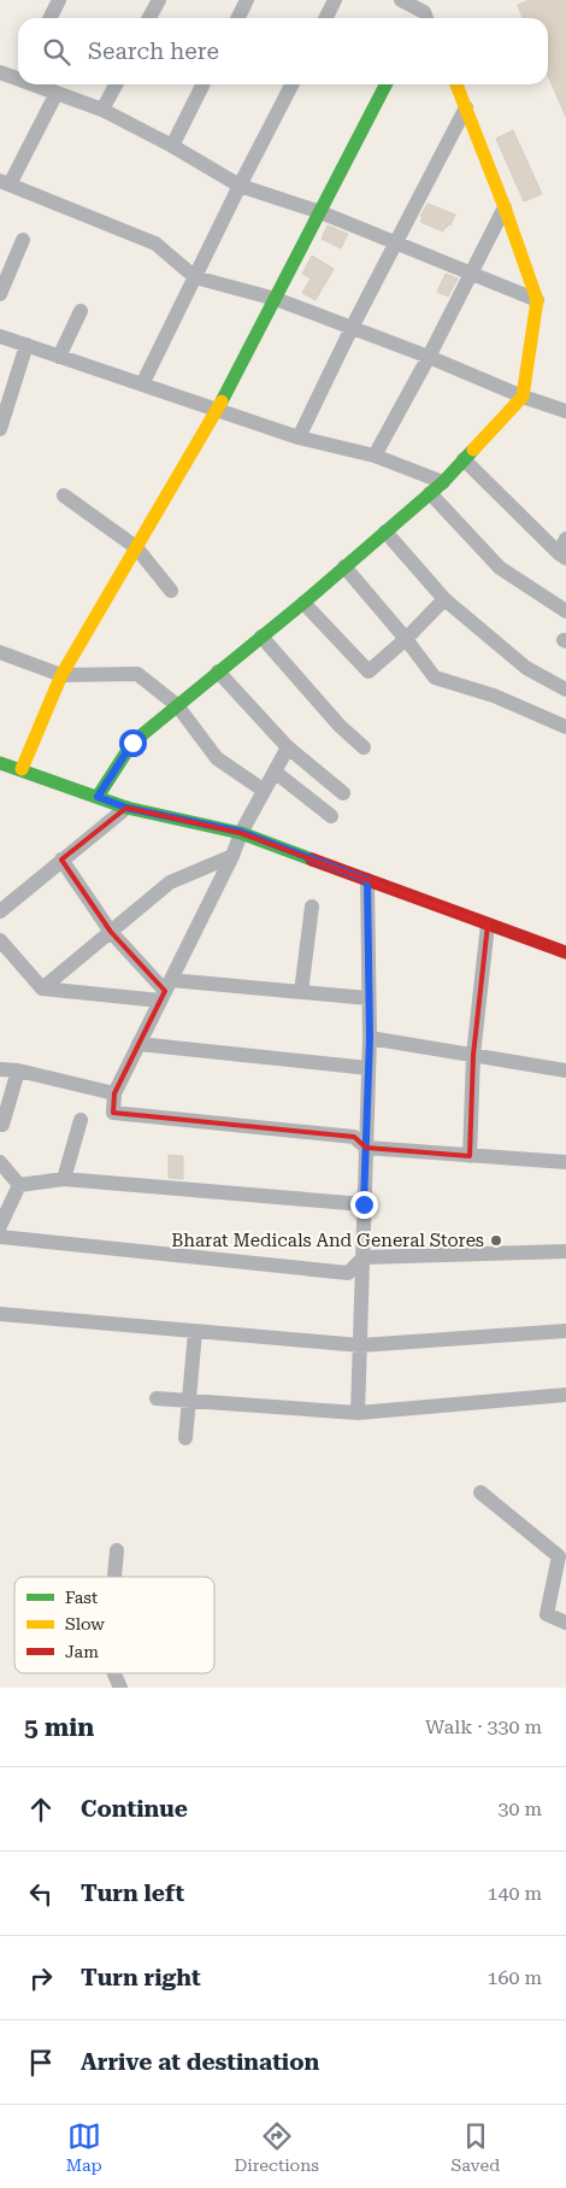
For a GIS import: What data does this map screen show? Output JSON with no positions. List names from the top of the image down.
{
  "places": ["Bharat Medicals And General Stores"],
  "legend": ["Fast", "Slow", "Jam"],
  "page": {
    "search": "Search here",
    "heading": ["5 min", "Walk · 330 m"],
    "list": [
      ["Continue", "30 m"],
      ["Turn left", "140 m"],
      ["Turn right", "160 m"],
      "Arrive at destination"
    ],
    "nav": ["Map", "Directions", "Saved"]
  }
}
